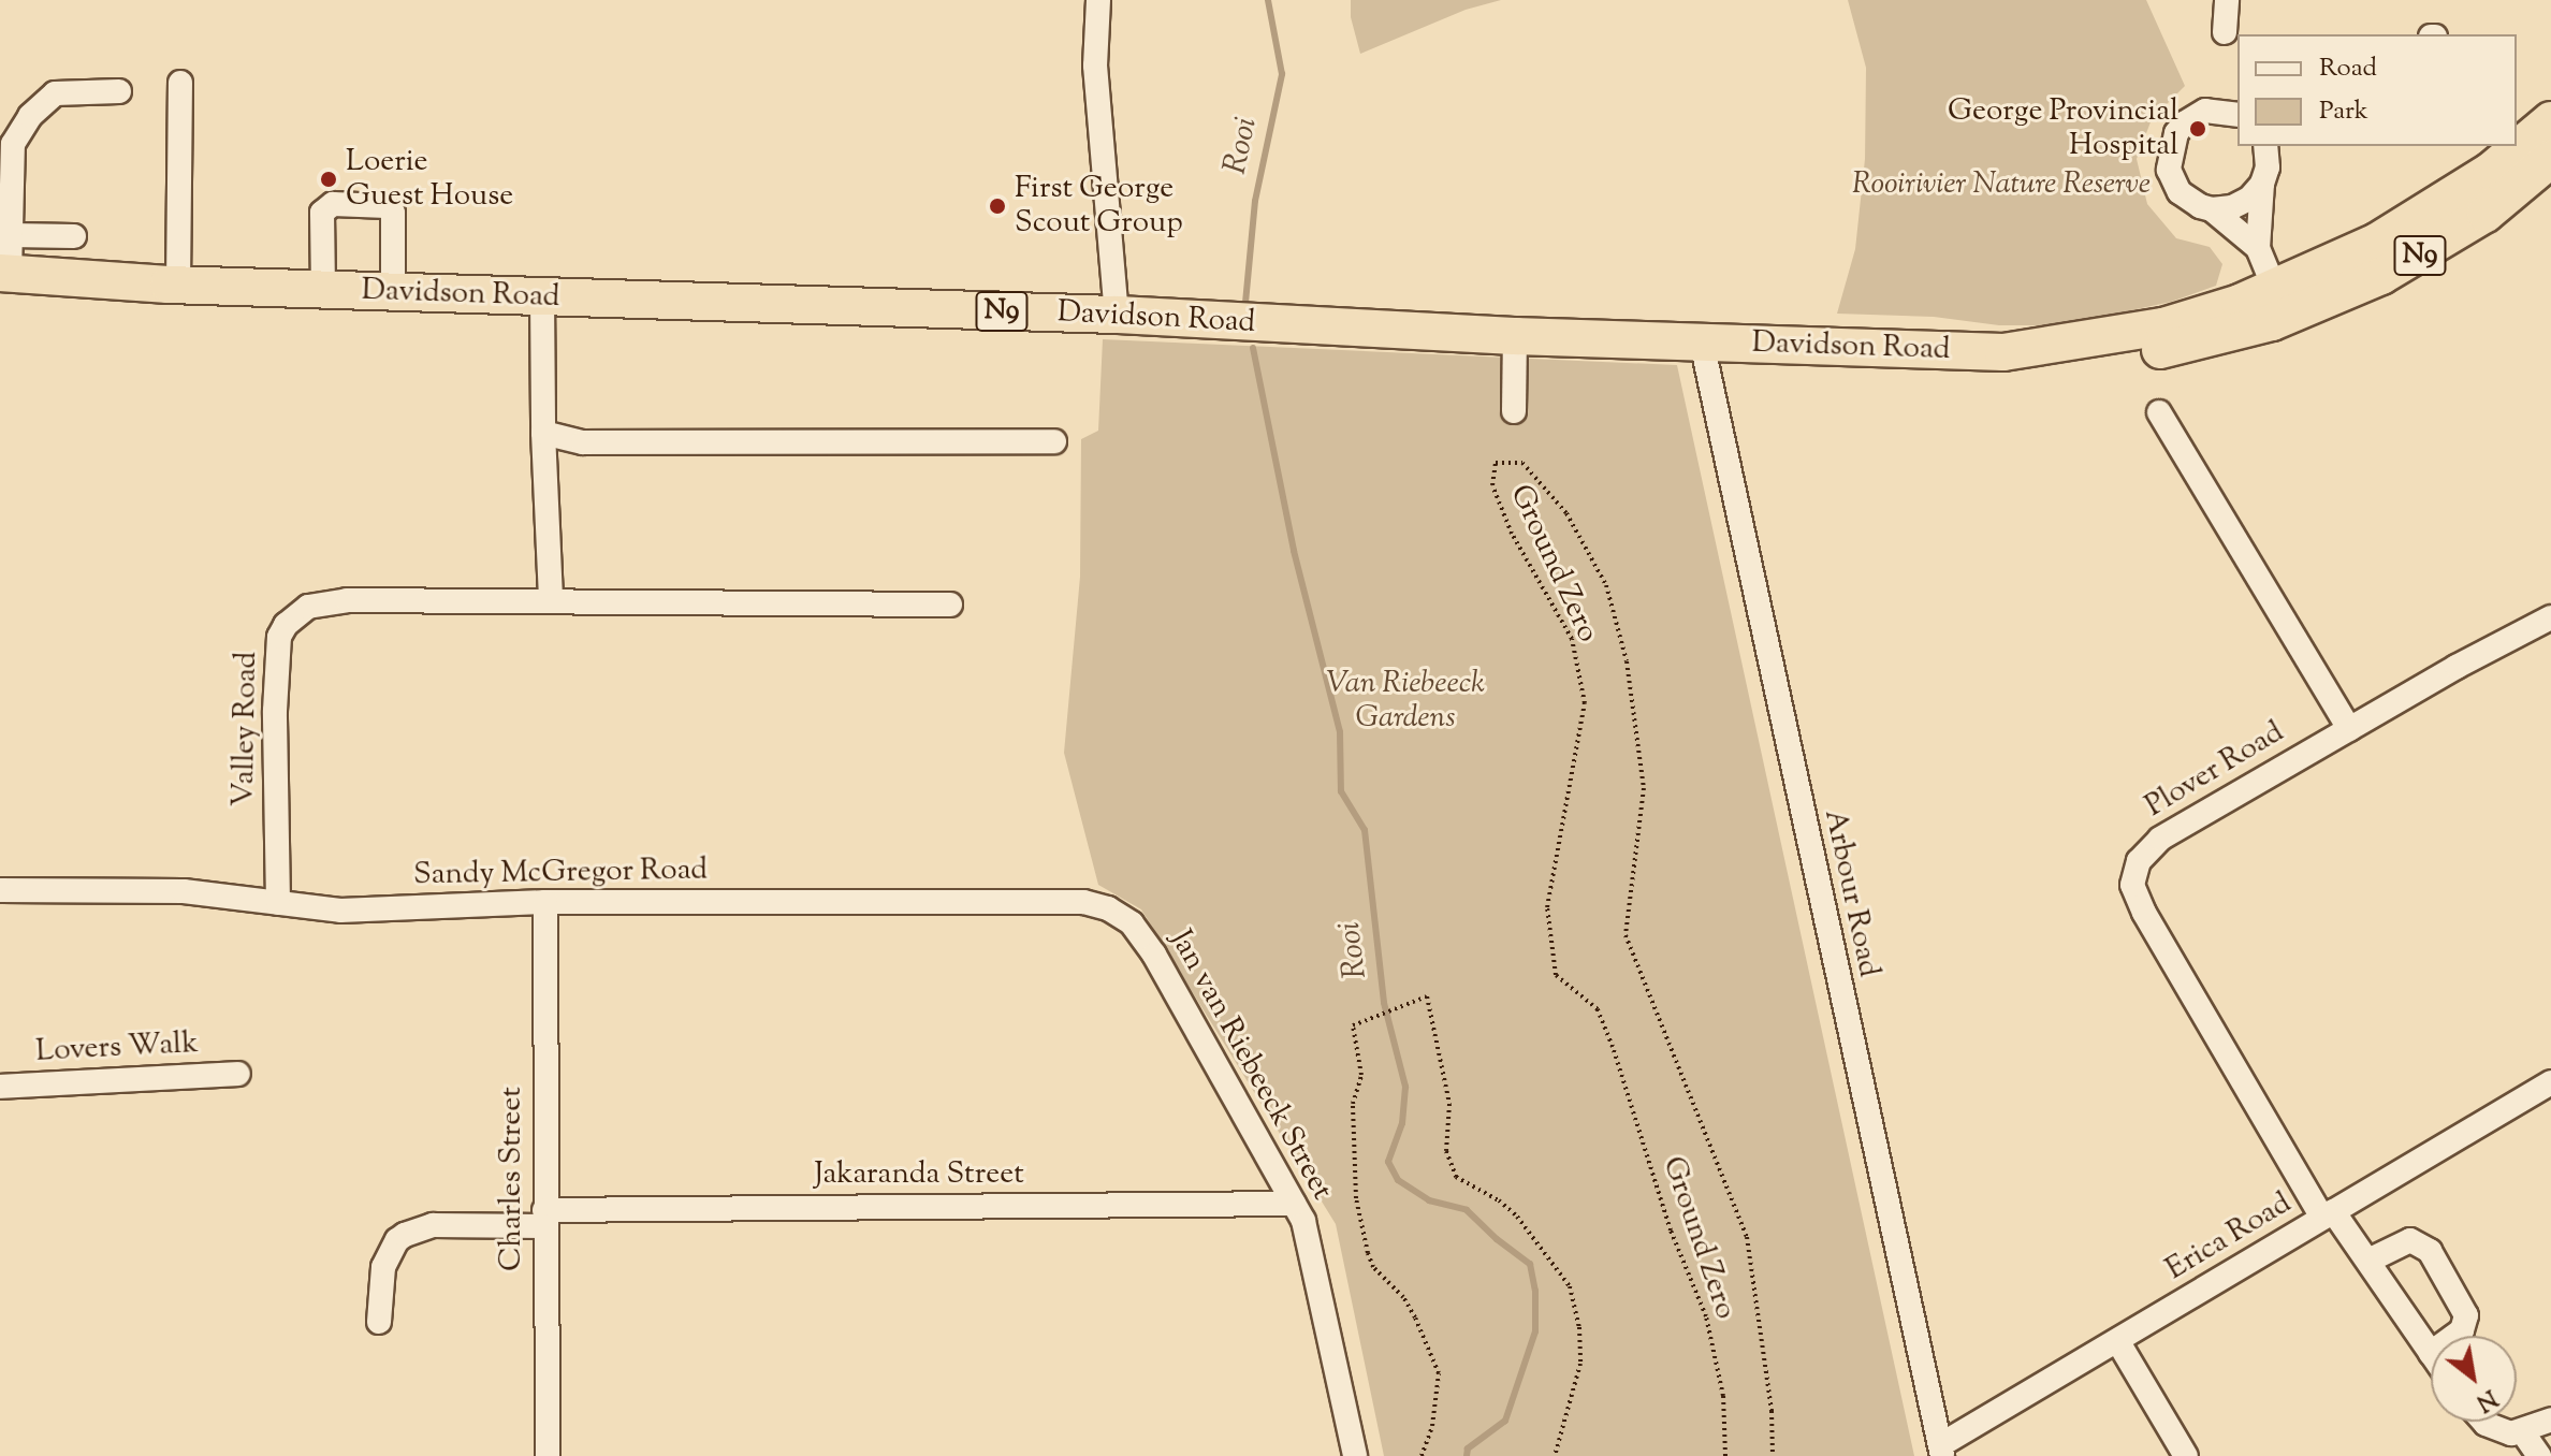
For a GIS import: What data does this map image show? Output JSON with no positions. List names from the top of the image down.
{
  "streets": {
    "highway": ["N9", "Davidson Road"],
    "street": [
      "Valley Road",
      "Plover Road",
      "Sandy McGregor Road",
      "Arbour Road",
      "Lovers Walk",
      "Jan van Riebeeck Street",
      "Jakaranda Street",
      "Charles Street",
      "Erica Road"
    ],
    "path": ["Ground Zero"]
  },
  "crossings": [
    ["Davidson Road", "Arbour Road"],
    ["Valley Road", "Sandy McGregor Road"],
    ["Plover Road", "Erica Road"],
    ["Sandy McGregor Road", "Jan van Riebeeck Street"],
    ["Sandy McGregor Road", "Charles Street"],
    ["Arbour Road", "Erica Road"],
    ["Jan van Riebeeck Street", "Jakaranda Street"],
    ["Jakaranda Street", "Charles Street"]
  ],
  "water": ["Rooi"],
  "parks": ["Rooirivier Nature Reserve", "Van Riebeeck Gardens"],
  "places": ["George Provincial Hospital", "Loerie Guest House", "First George Scout Group"],
  "legend": ["Road", "Park"],
  "north": "bottom right"
}
